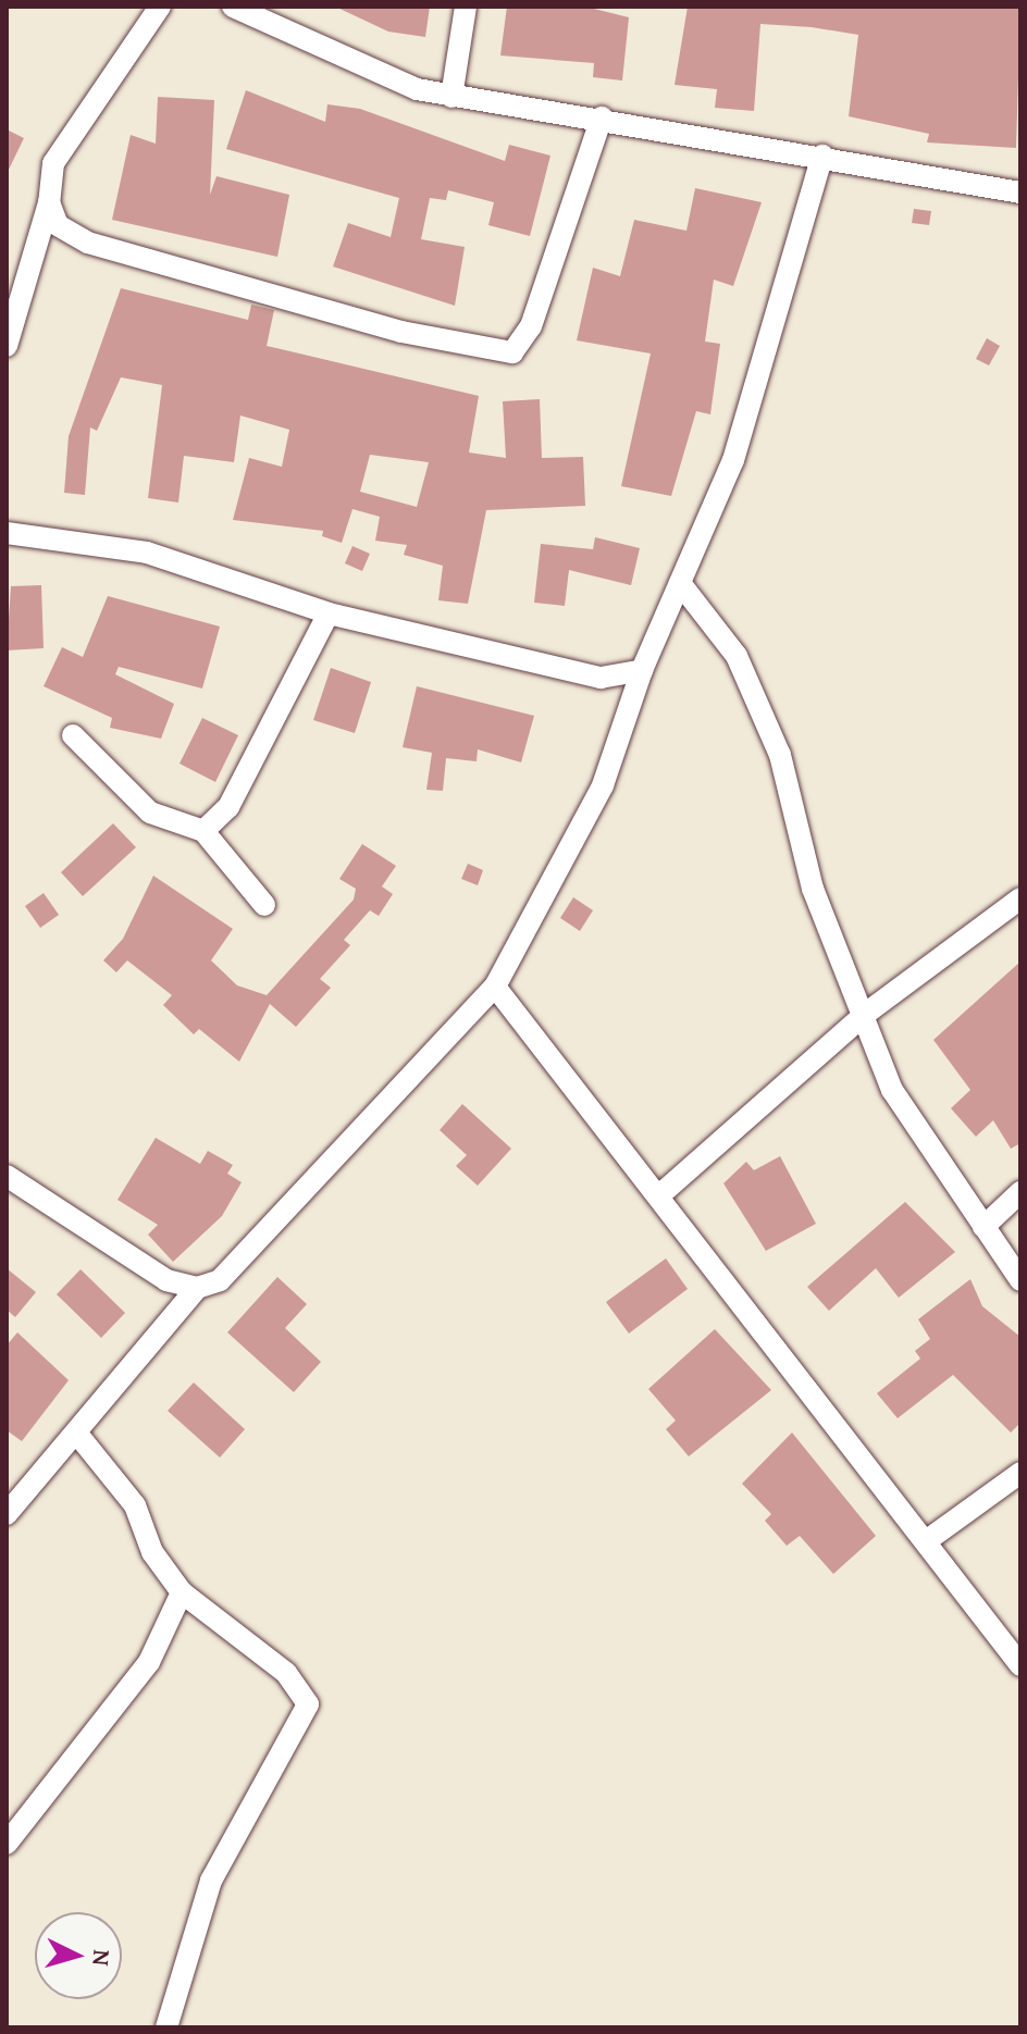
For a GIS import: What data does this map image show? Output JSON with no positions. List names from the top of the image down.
{
  "north": "right"
}
